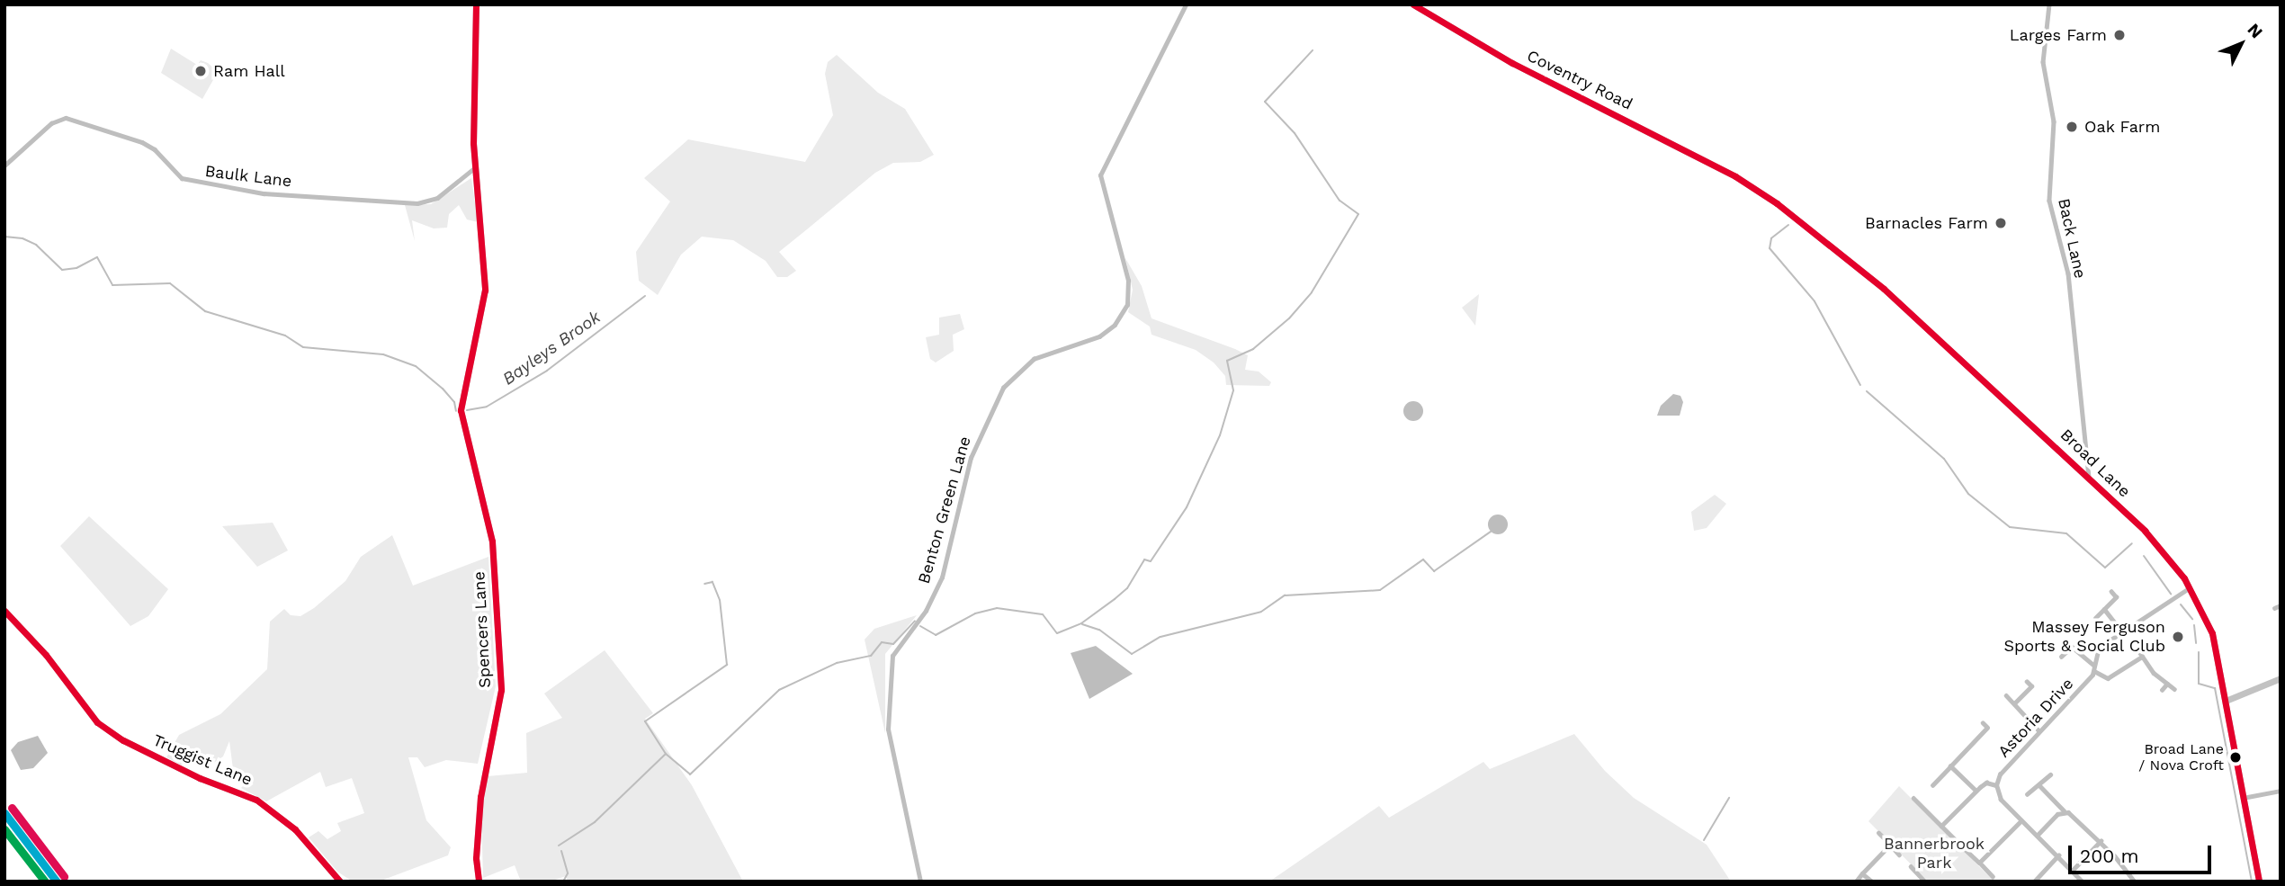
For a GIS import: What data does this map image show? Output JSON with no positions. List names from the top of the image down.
{
  "streets": {
    "street": [
      "Coventry Road",
      "Baulk Lane",
      "Back Lane",
      "Broad Lane",
      "Benton Green Lane",
      "Spencers Lane",
      "Astoria Drive",
      "Truggist Lane"
    ]
  },
  "crossings": [
    ["Coventry Road", "Broad Lane"],
    ["Baulk Lane", "Spencers Lane"],
    ["Back Lane", "Broad Lane"]
  ],
  "water": ["Bayleys Brook"],
  "parks": ["Bannerbrook Park"],
  "places": [
    "Larges Farm",
    "Ram Hall",
    "Oak Farm",
    "Barnacles Farm",
    "Massey Ferguson Sports & Social Club",
    "Broad Lane / Nova Croft"
  ],
  "scale_bar": "200 m",
  "north": "top right"
}
